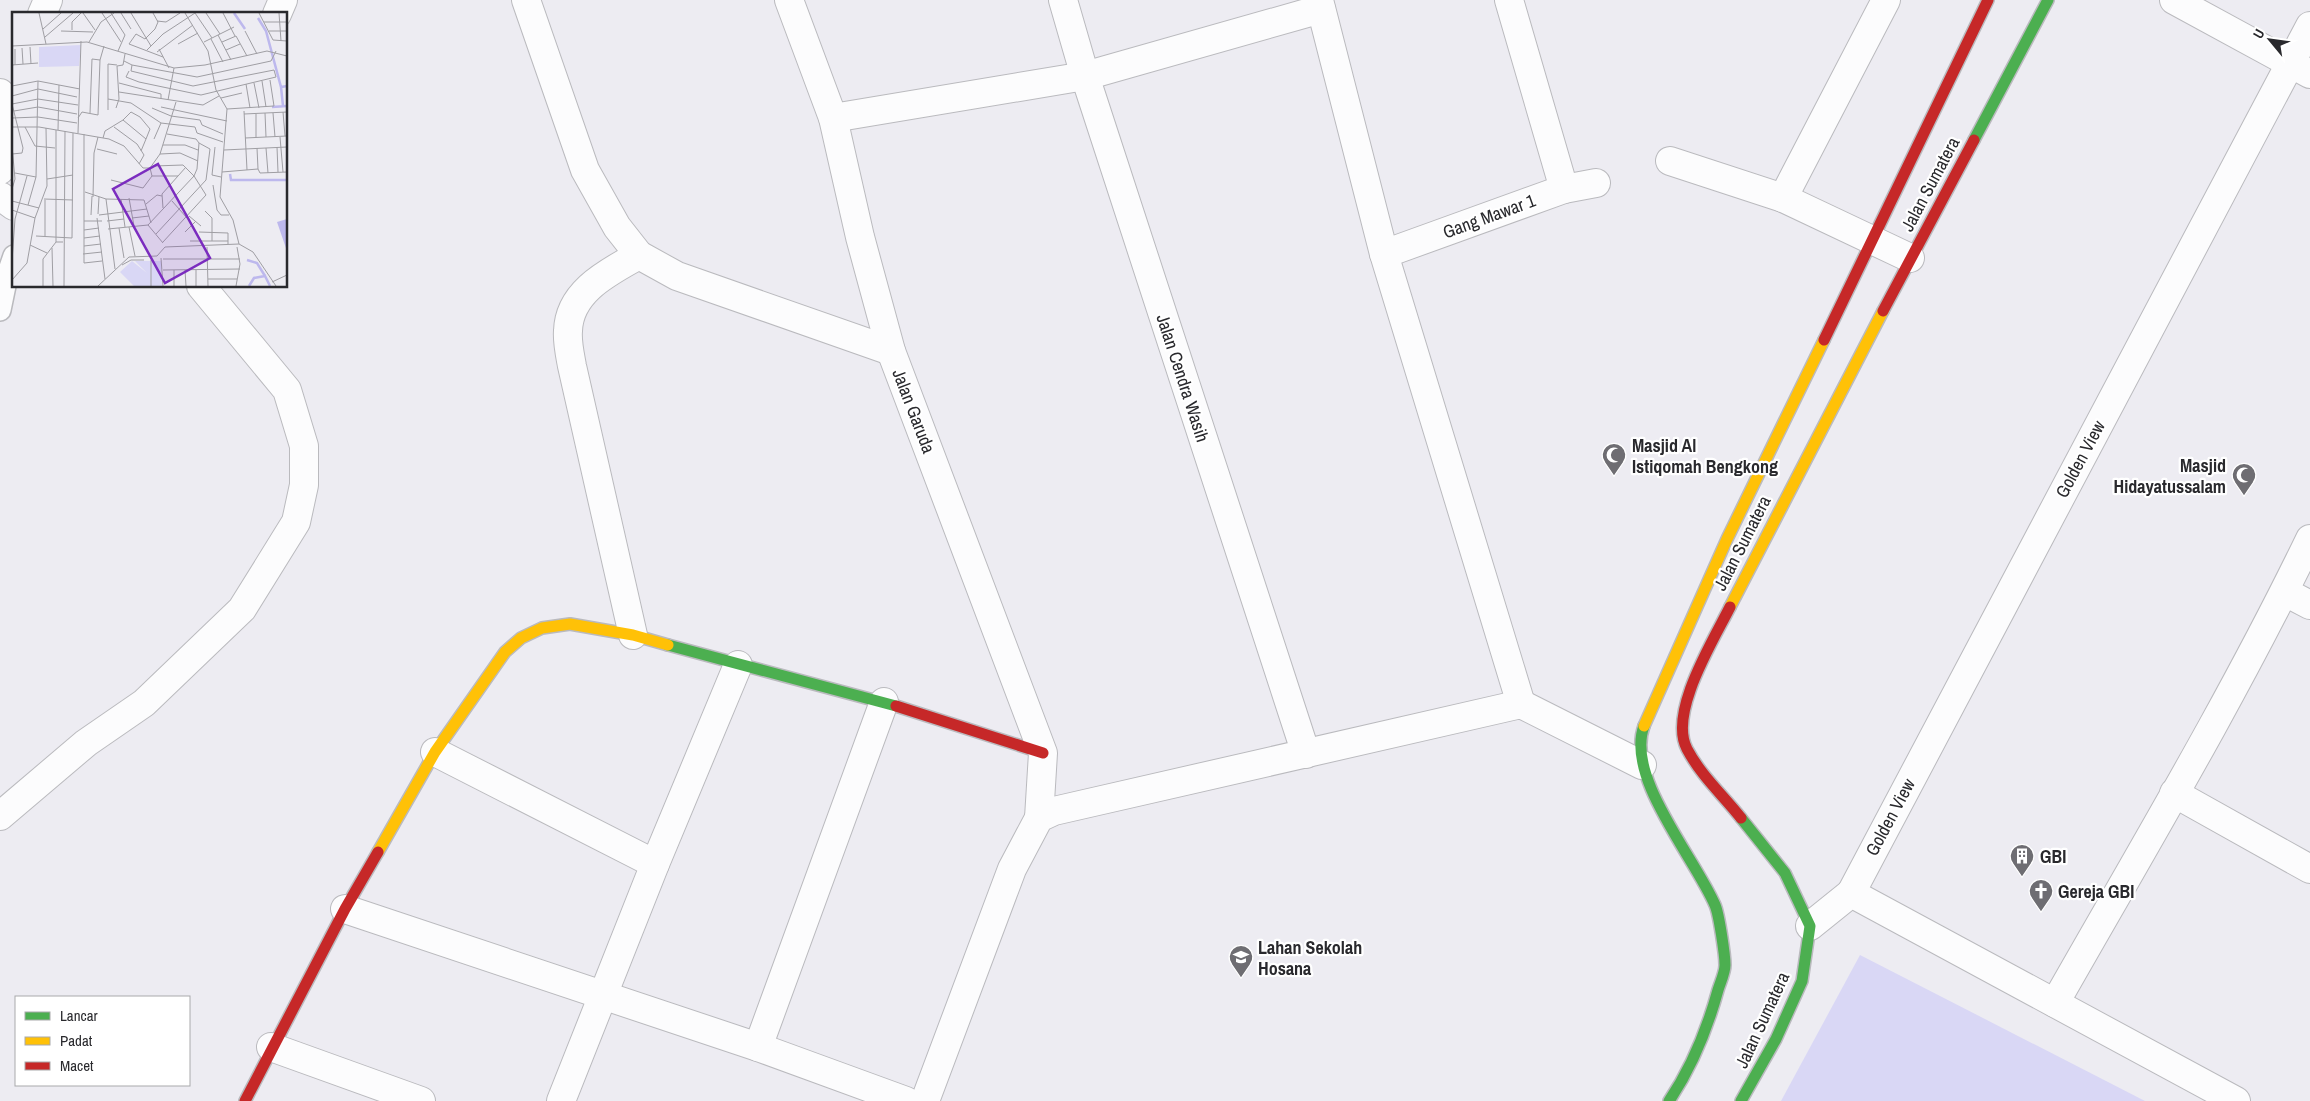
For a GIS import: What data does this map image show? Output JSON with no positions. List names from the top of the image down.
{
  "streets": {
    "main road": ["Jalan Sumatera"],
    "street": [
      "Gang Mawar 1",
      "Jalan Cendra Wasih",
      "Jalan Garuda",
      "Golden View"
    ]
  },
  "places": {
    "mosque": ["Masjid Al Istiqomah Bengkong", "Masjid Hidayatussalam"],
    "building": ["GBI"],
    "church": ["Gereja GBI"],
    "school or university": ["Lahan Sekolah Hosana"]
  },
  "legend": ["Lancar", "Padat", "Macet"],
  "north": "top left"
}
